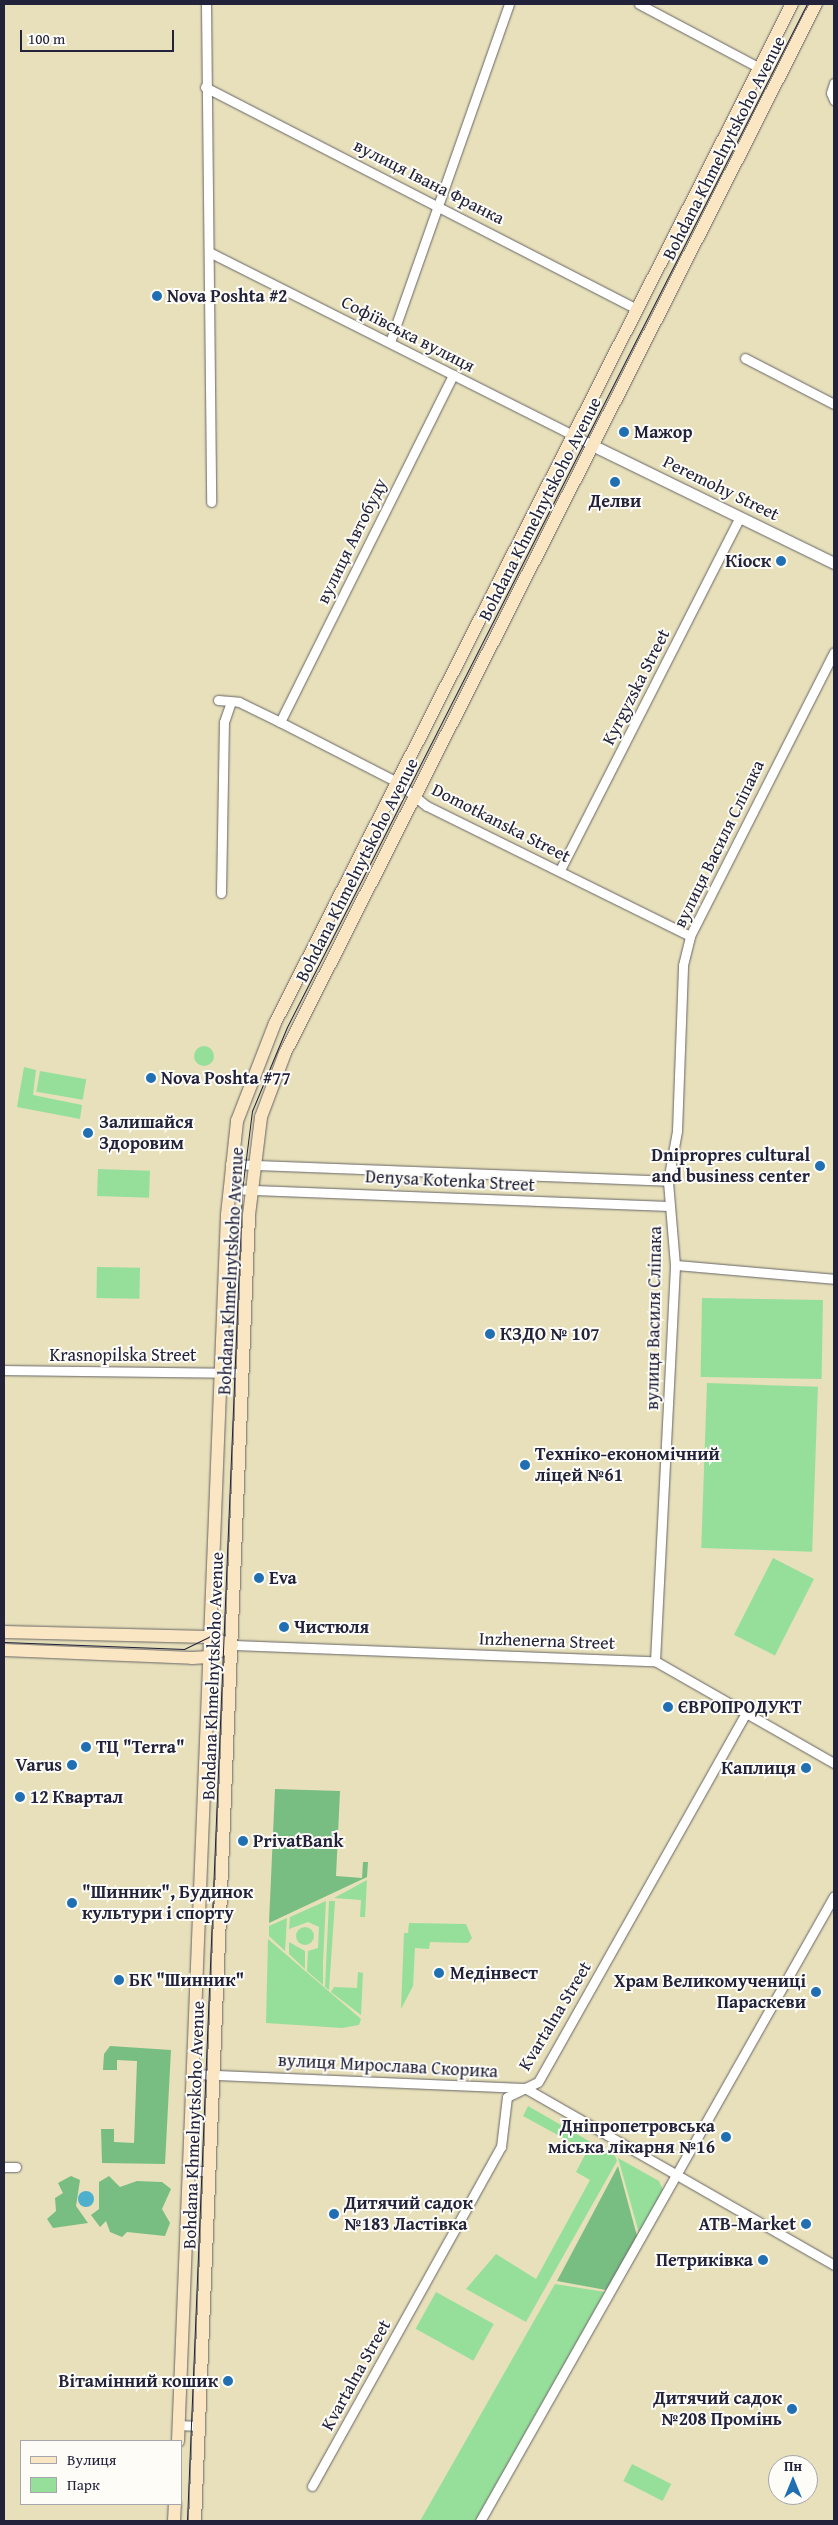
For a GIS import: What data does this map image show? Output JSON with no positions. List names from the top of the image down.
{
  "streets": {
    "main road": ["Bohdana Khmelnytskoho Avenue"],
    "street": [
      "вулиця Івана Франка",
      "Софіївська вулиця",
      "Peremohy Street",
      "вулиця Автобуду",
      "Kyrgyzska Street",
      "Domotkanska Street",
      "вулиця Василя Сліпака",
      "Denysa Kotenka Street",
      "Krasnopilska Street",
      "Inzhenerna Street",
      "Kvartalna Street",
      "вулиця Мирослава Скорика"
    ]
  },
  "crossings": [
    ["Bohdana Khmelnytskoho Avenue", "вулиця Івана Франка"],
    ["Bohdana Khmelnytskoho Avenue", "Софіївська вулиця"],
    ["Bohdana Khmelnytskoho Avenue", "Peremohy Street"],
    ["Bohdana Khmelnytskoho Avenue", "Domotkanska Street"],
    ["Bohdana Khmelnytskoho Avenue", "Denysa Kotenka Street"],
    ["Bohdana Khmelnytskoho Avenue", "Krasnopilska Street"],
    ["Bohdana Khmelnytskoho Avenue", "Inzhenerna Street"],
    ["Bohdana Khmelnytskoho Avenue", "вулиця Мирослава Скорика"],
    ["Софіївська вулиця", "Peremohy Street"],
    ["Софіївська вулиця", "вулиця Автобуду"],
    ["Peremohy Street", "Kyrgyzska Street"],
    ["вулиця Автобуду", "Domotkanska Street"],
    ["Kyrgyzska Street", "Domotkanska Street"],
    ["Domotkanska Street", "вулиця Василя Сліпака"],
    ["вулиця Василя Сліпака", "Denysa Kotenka Street"],
    ["вулиця Василя Сліпака", "Inzhenerna Street"],
    ["Inzhenerna Street", "Kvartalna Street"],
    ["Kvartalna Street", "вулиця Мирослава Скорика"]
  ],
  "places": [
    "Nova Poshta #2",
    "Мажор",
    "Делви",
    "Кіоск",
    "Nova Poshta #77",
    "Залишайся Здоровим",
    "Dnipropres cultural and business center",
    "КЗДО № 107",
    "Техніко-економічний ліцей №61",
    "Eva",
    "Чистюля",
    "ЄВРОПРОДУКТ",
    "ТЦ \"Terra\"",
    "Varus",
    "Каплиця",
    "12 Квартал",
    "PrivatBank",
    "\"Шинник\", Будинок культури і спорту",
    "Медінвест",
    "БК \"Шинник\"",
    "Храм Великомучениці Параскеви",
    "Дніпропетровська міська лікарня №16",
    "Дитячий садок №183 Ластівка",
    "ATB-Market",
    "Петриківка",
    "Вітамінний кошик",
    "Дитячий садок №208 Промінь"
  ],
  "legend": ["Вулиця", "Парк"],
  "scale_bar": "100 m",
  "north": "top"
}
